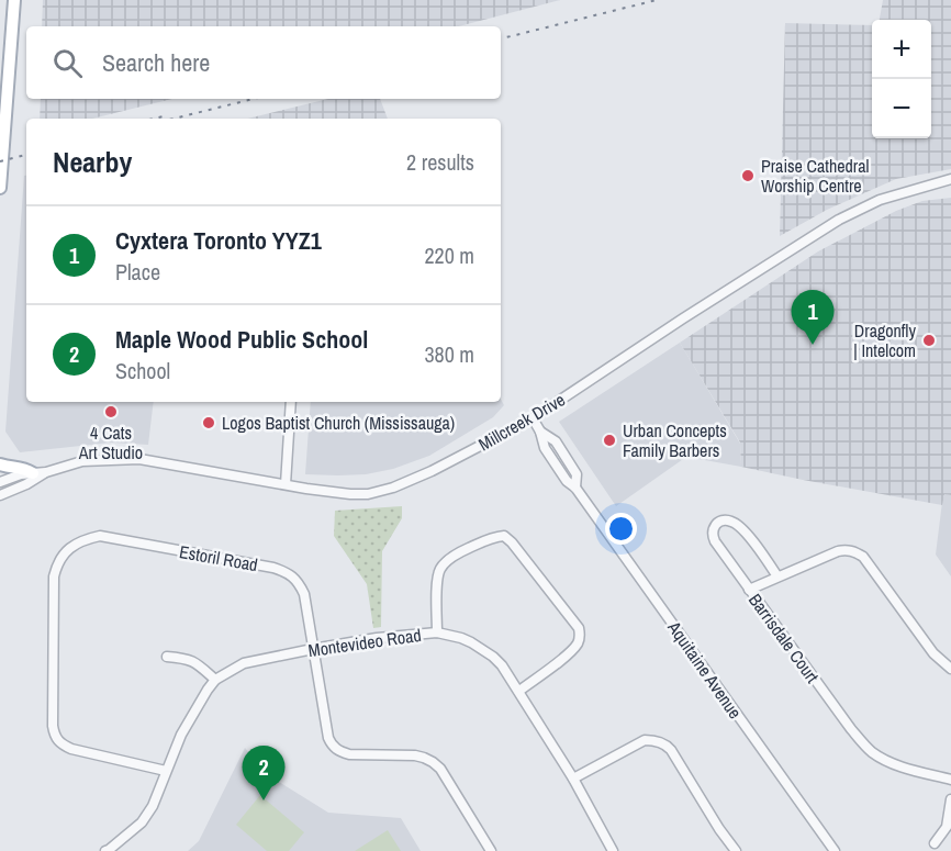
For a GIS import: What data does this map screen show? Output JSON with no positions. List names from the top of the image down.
{
  "streets": {
    "street": [
      "Millcreek Drive",
      "Estoril Road",
      "Barrisdale Court",
      "Montevideo Road",
      "Aquitaine Avenue"
    ]
  },
  "crossings": [
    ["Millcreek Drive", "Aquitaine Avenue"],
    ["Estoril Road", "Montevideo Road"]
  ],
  "places": [
    "Praise Cathedral Worship Centre",
    "Dragonfly | Intelcom",
    "4 Cats Art Studio",
    "Logos Baptist Church (Mississauga)",
    "Urban Concepts Family Barbers"
  ],
  "page": {
    "map_buttons": ["+", "−"],
    "search": "Search here",
    "heading": ["Nearby", "2 results"],
    "list": [
      {
        "mark": "1",
        "name": "Cyxtera Toronto YYZ1",
        "note": "Place",
        "value": "220 m"
      },
      {
        "mark": "2",
        "name": "Maple Wood Public School",
        "note": "School",
        "value": "380 m"
      }
    ],
    "pins": ["1", "2"]
  }
}
